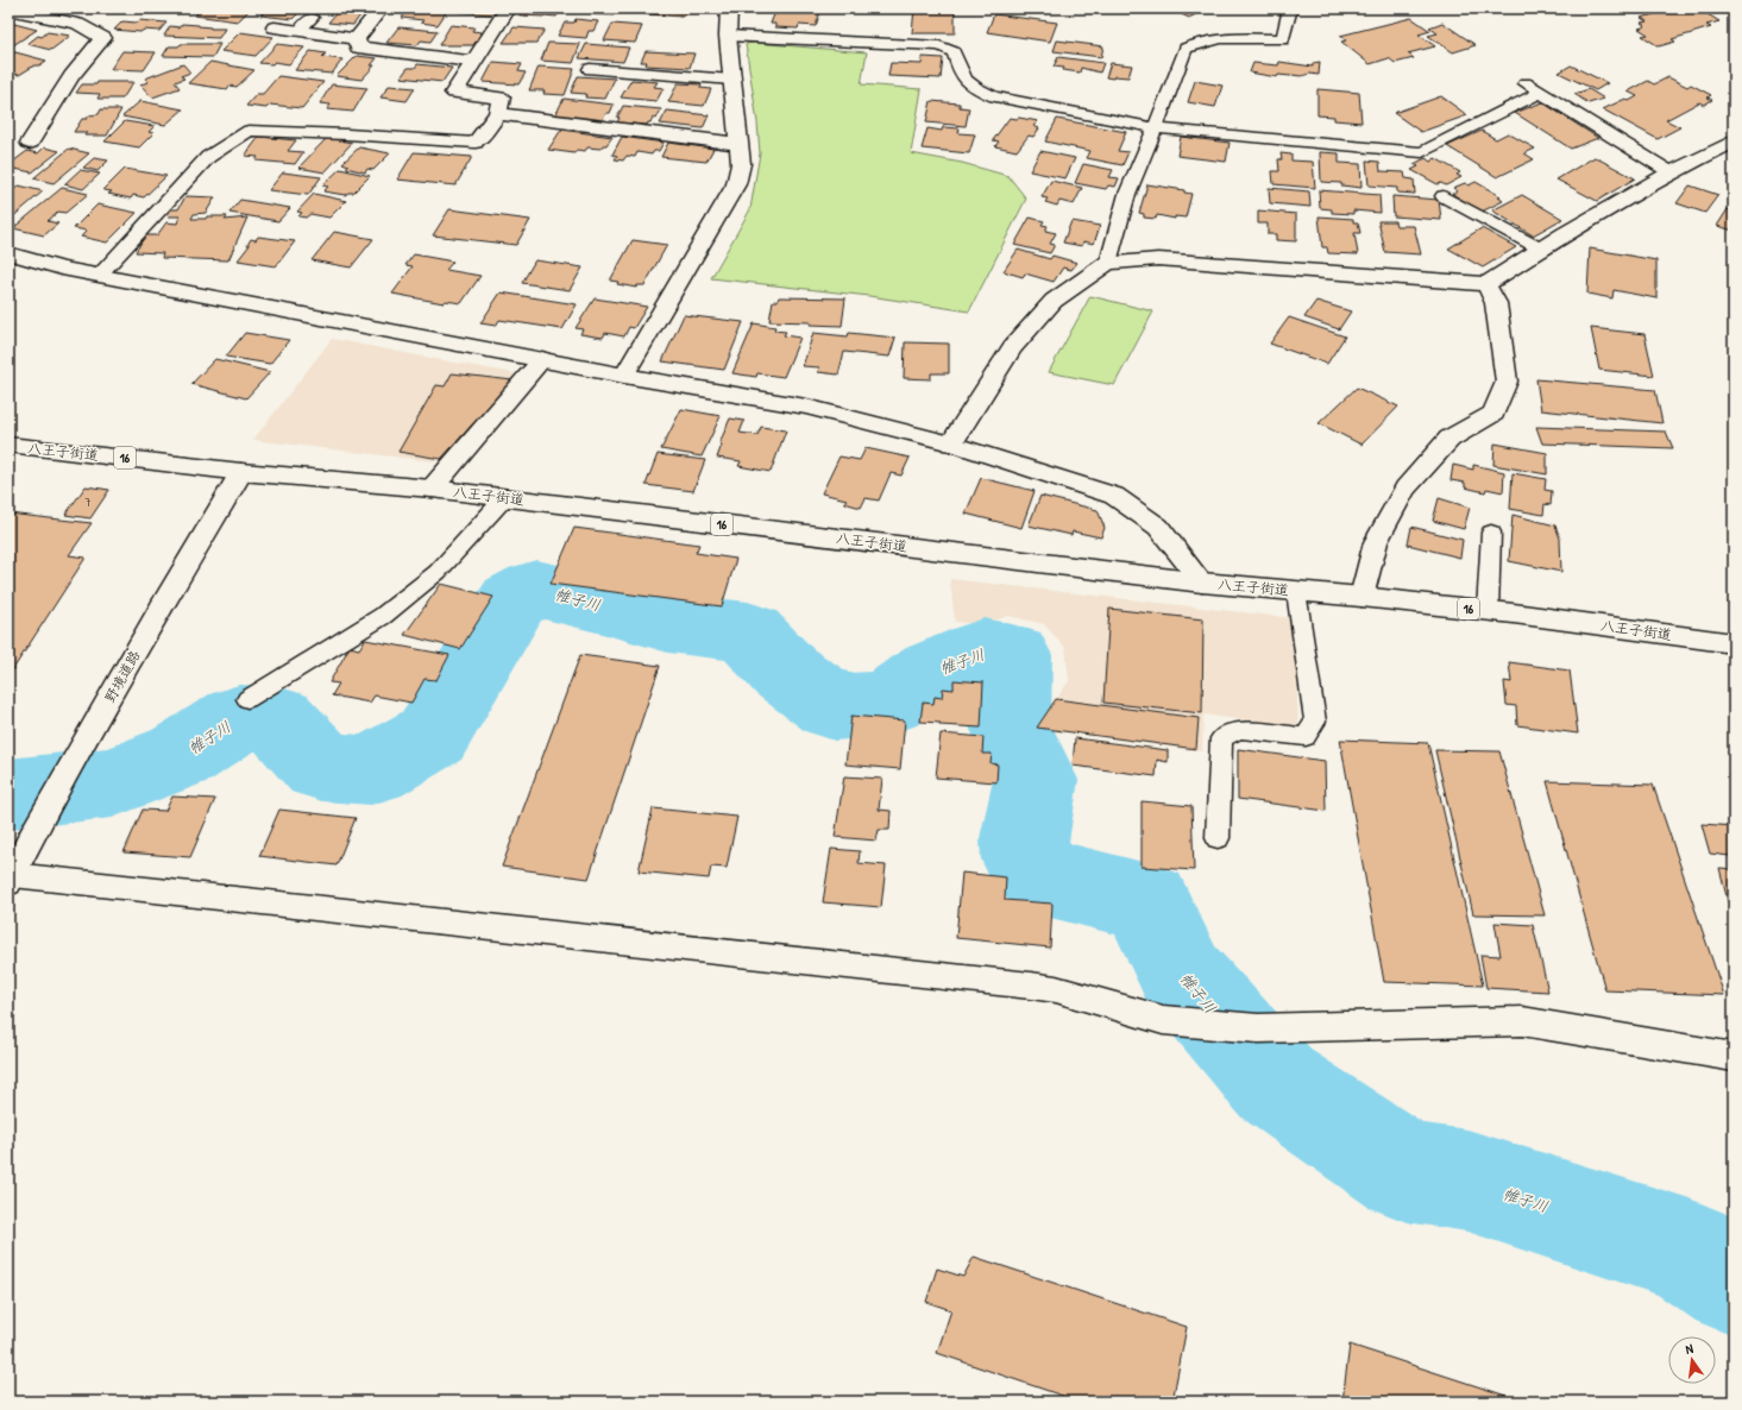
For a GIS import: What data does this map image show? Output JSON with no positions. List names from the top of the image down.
{
  "streets": {
    "main road": ["八王子街道", "16", "野境道路"]
  },
  "crossings": [
    ["八王子街道", "野境道路"]
  ],
  "water": ["帷子川"],
  "house_numbers": ["7"],
  "north": "top"
}
